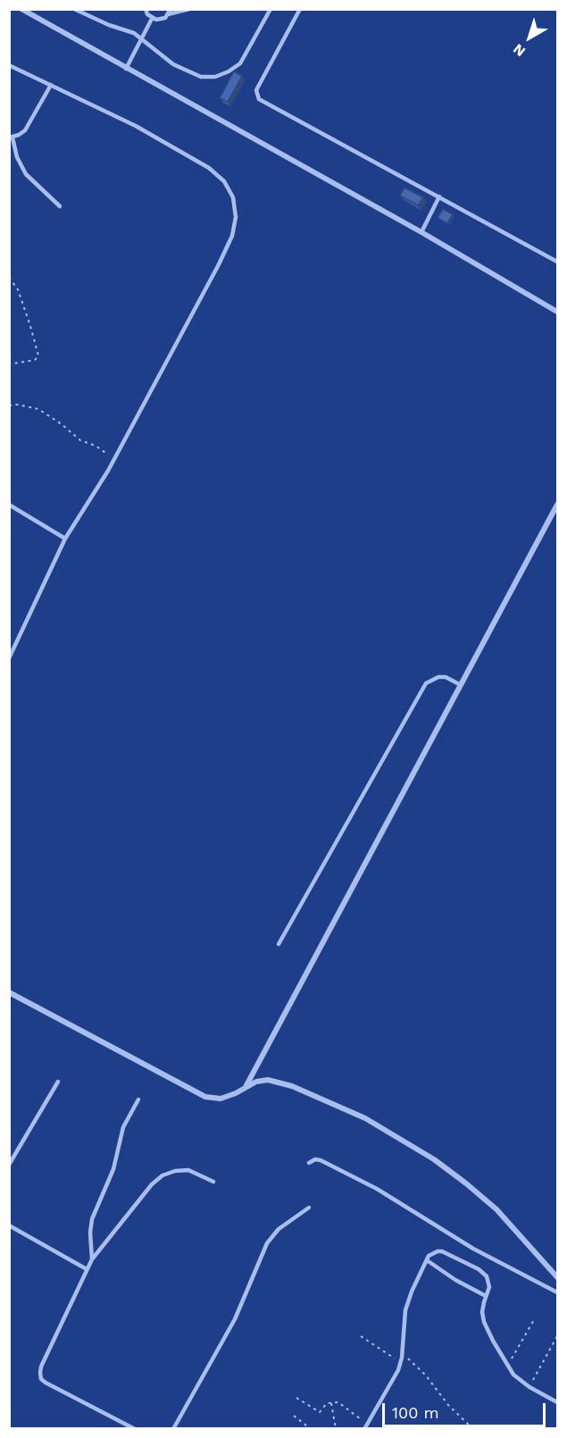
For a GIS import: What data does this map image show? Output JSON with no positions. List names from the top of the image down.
{
  "scale_bar": "100 m",
  "north": "bottom left"
}
